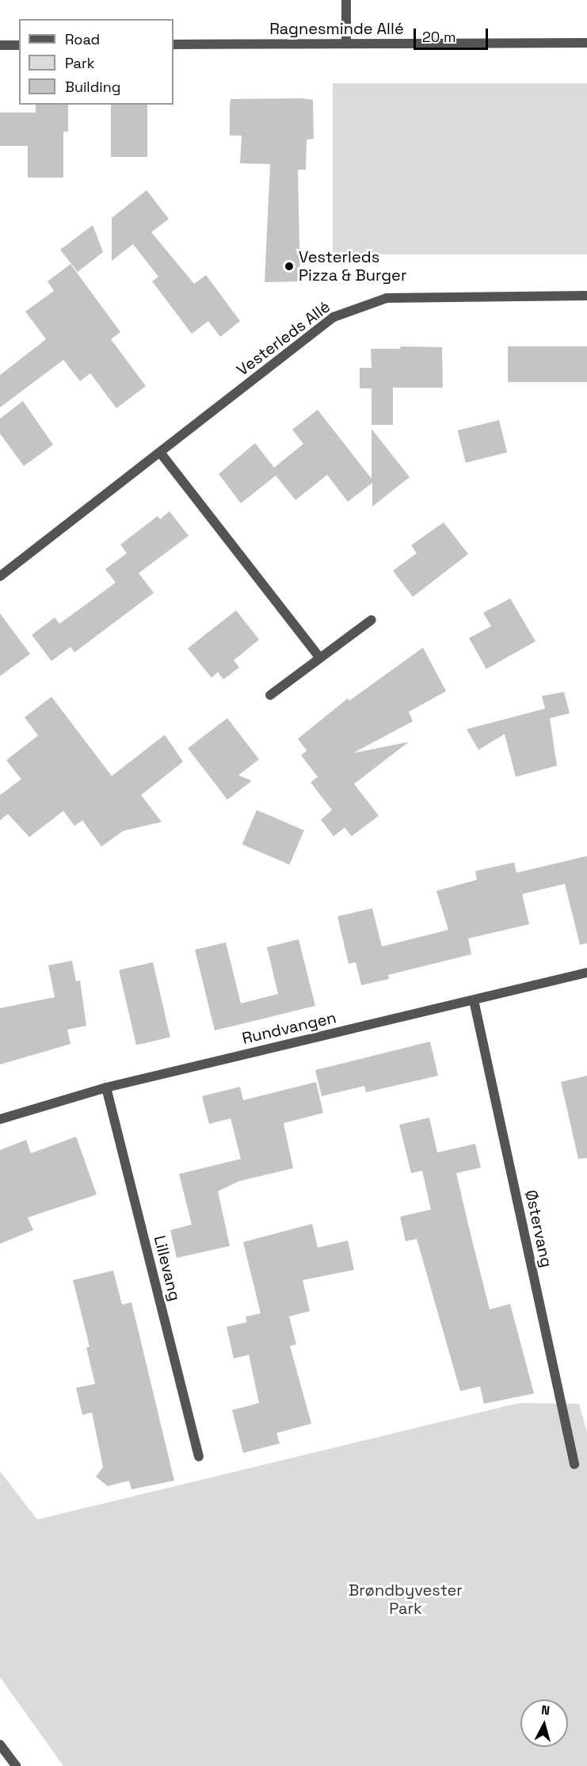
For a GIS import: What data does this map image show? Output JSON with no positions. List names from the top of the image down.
{
  "streets": {
    "street": [
      "Ragnesminde Allé",
      "Vesterleds Allé",
      "Rundvangen",
      "Østervang",
      "Lillevang"
    ]
  },
  "crossings": [
    ["Rundvangen", "Østervang"],
    ["Rundvangen", "Lillevang"]
  ],
  "parks": ["Brøndbyvester Park"],
  "places": ["Vesterleds Pizza & Burger"],
  "legend": ["Road", "Park", "Building"],
  "scale_bar": "20 m",
  "north": "top"
}
